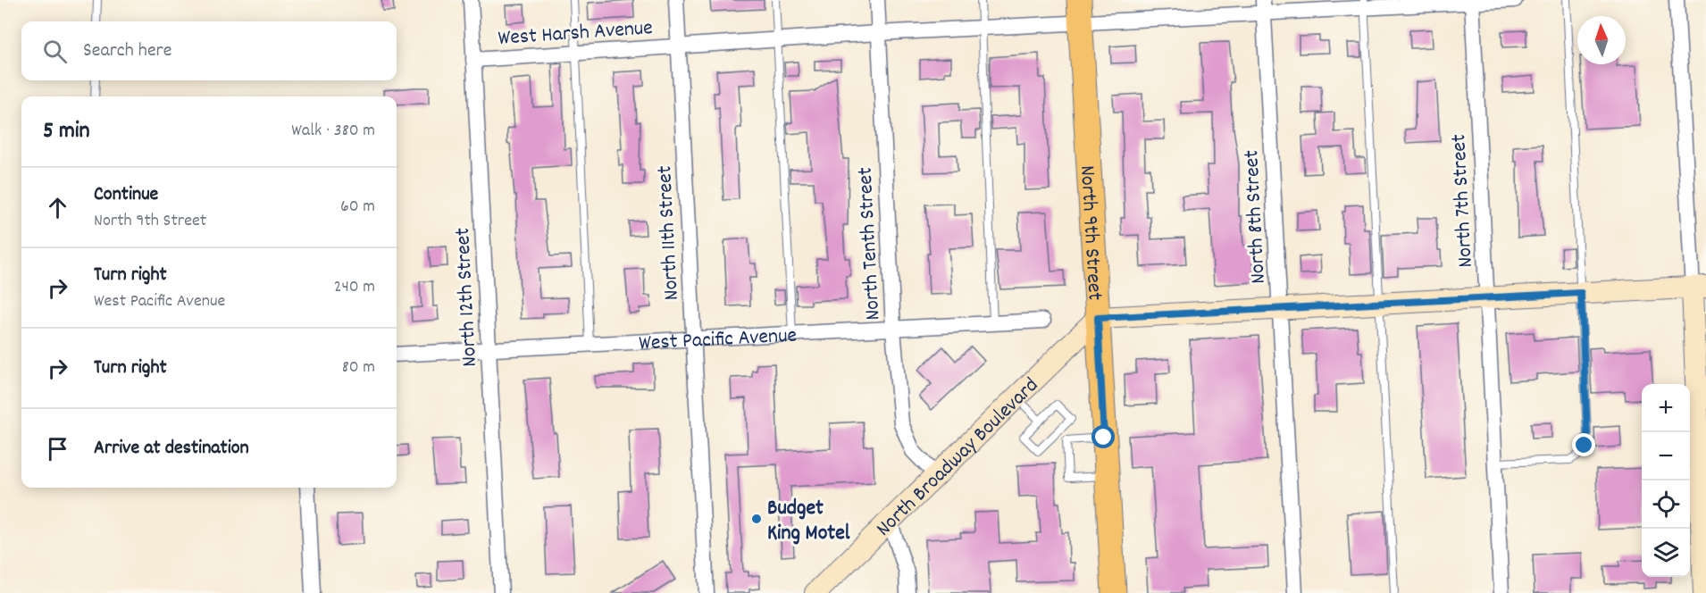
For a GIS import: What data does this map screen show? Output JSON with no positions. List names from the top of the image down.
{
  "streets": {
    "main road": ["North 9th Street", "North Broadway Boulevard"],
    "street": [
      "West Harsh Avenue",
      "North 7th Street",
      "North 8th Street",
      "North 11th Street",
      "North Tenth Street",
      "North 12th Street",
      "West Pacific Avenue"
    ]
  },
  "crossings": [
    ["West Harsh Avenue", "North 7th Street"],
    ["West Harsh Avenue", "North 8th Street"],
    ["West Harsh Avenue", "North 9th Street"],
    ["West Harsh Avenue", "North 11th Street"],
    ["West Harsh Avenue", "North Tenth Street"],
    ["West Harsh Avenue", "North 12th Street"],
    ["North 9th Street", "North Broadway Boulevard"],
    ["North 11th Street", "West Pacific Avenue"],
    ["North Tenth Street", "West Pacific Avenue"],
    ["North Tenth Street", "North Broadway Boulevard"],
    ["North 12th Street", "West Pacific Avenue"]
  ],
  "places": ["Budget King Motel"],
  "north": "top",
  "page": {
    "search": "Search here",
    "heading": ["5 min", "Walk · 380 m"],
    "list": [
      ["Continue", "North 9th Street", "60 m"],
      ["Turn right", "West Pacific Avenue", "240 m"],
      ["Turn right", "80 m"],
      "Arrive at destination"
    ],
    "map_buttons": ["+", "−"]
  }
}
